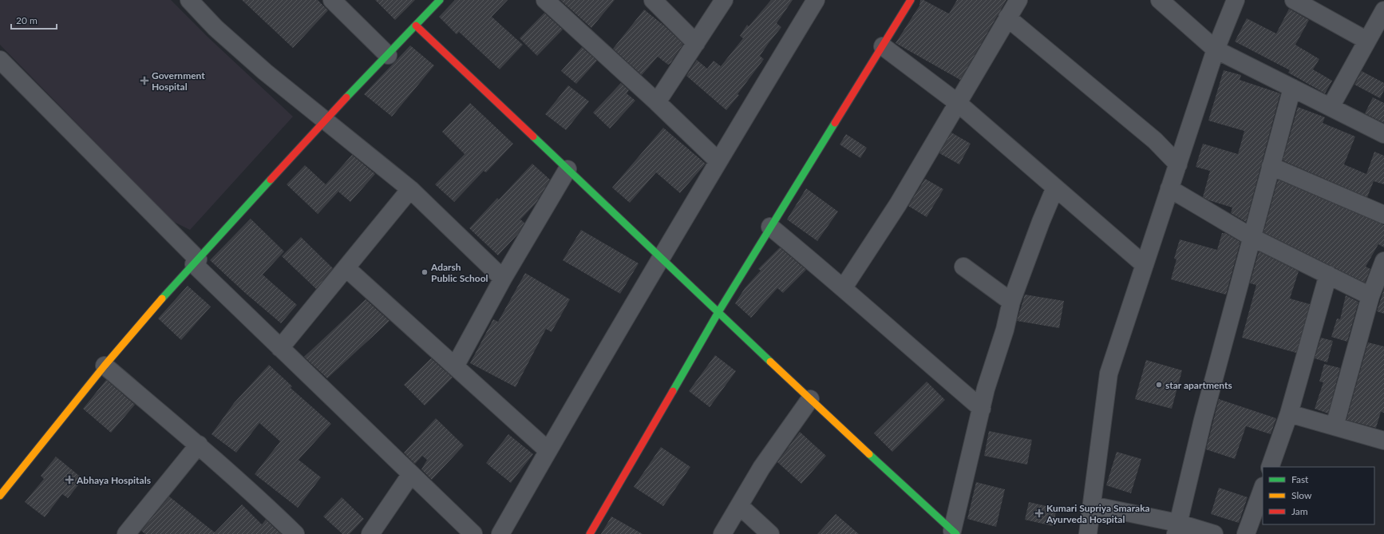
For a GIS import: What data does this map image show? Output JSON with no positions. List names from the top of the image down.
{
  "places": {
    "health": ["Government Hospital", "Abhaya Hospitals", "Kumari Supriya Smaraka Ayurveda Hospital"],
    "other": ["Adarsh Public School", "star apartments"]
  },
  "legend": ["Fast", "Slow", "Jam"],
  "scale_bar": "20 m"
}
